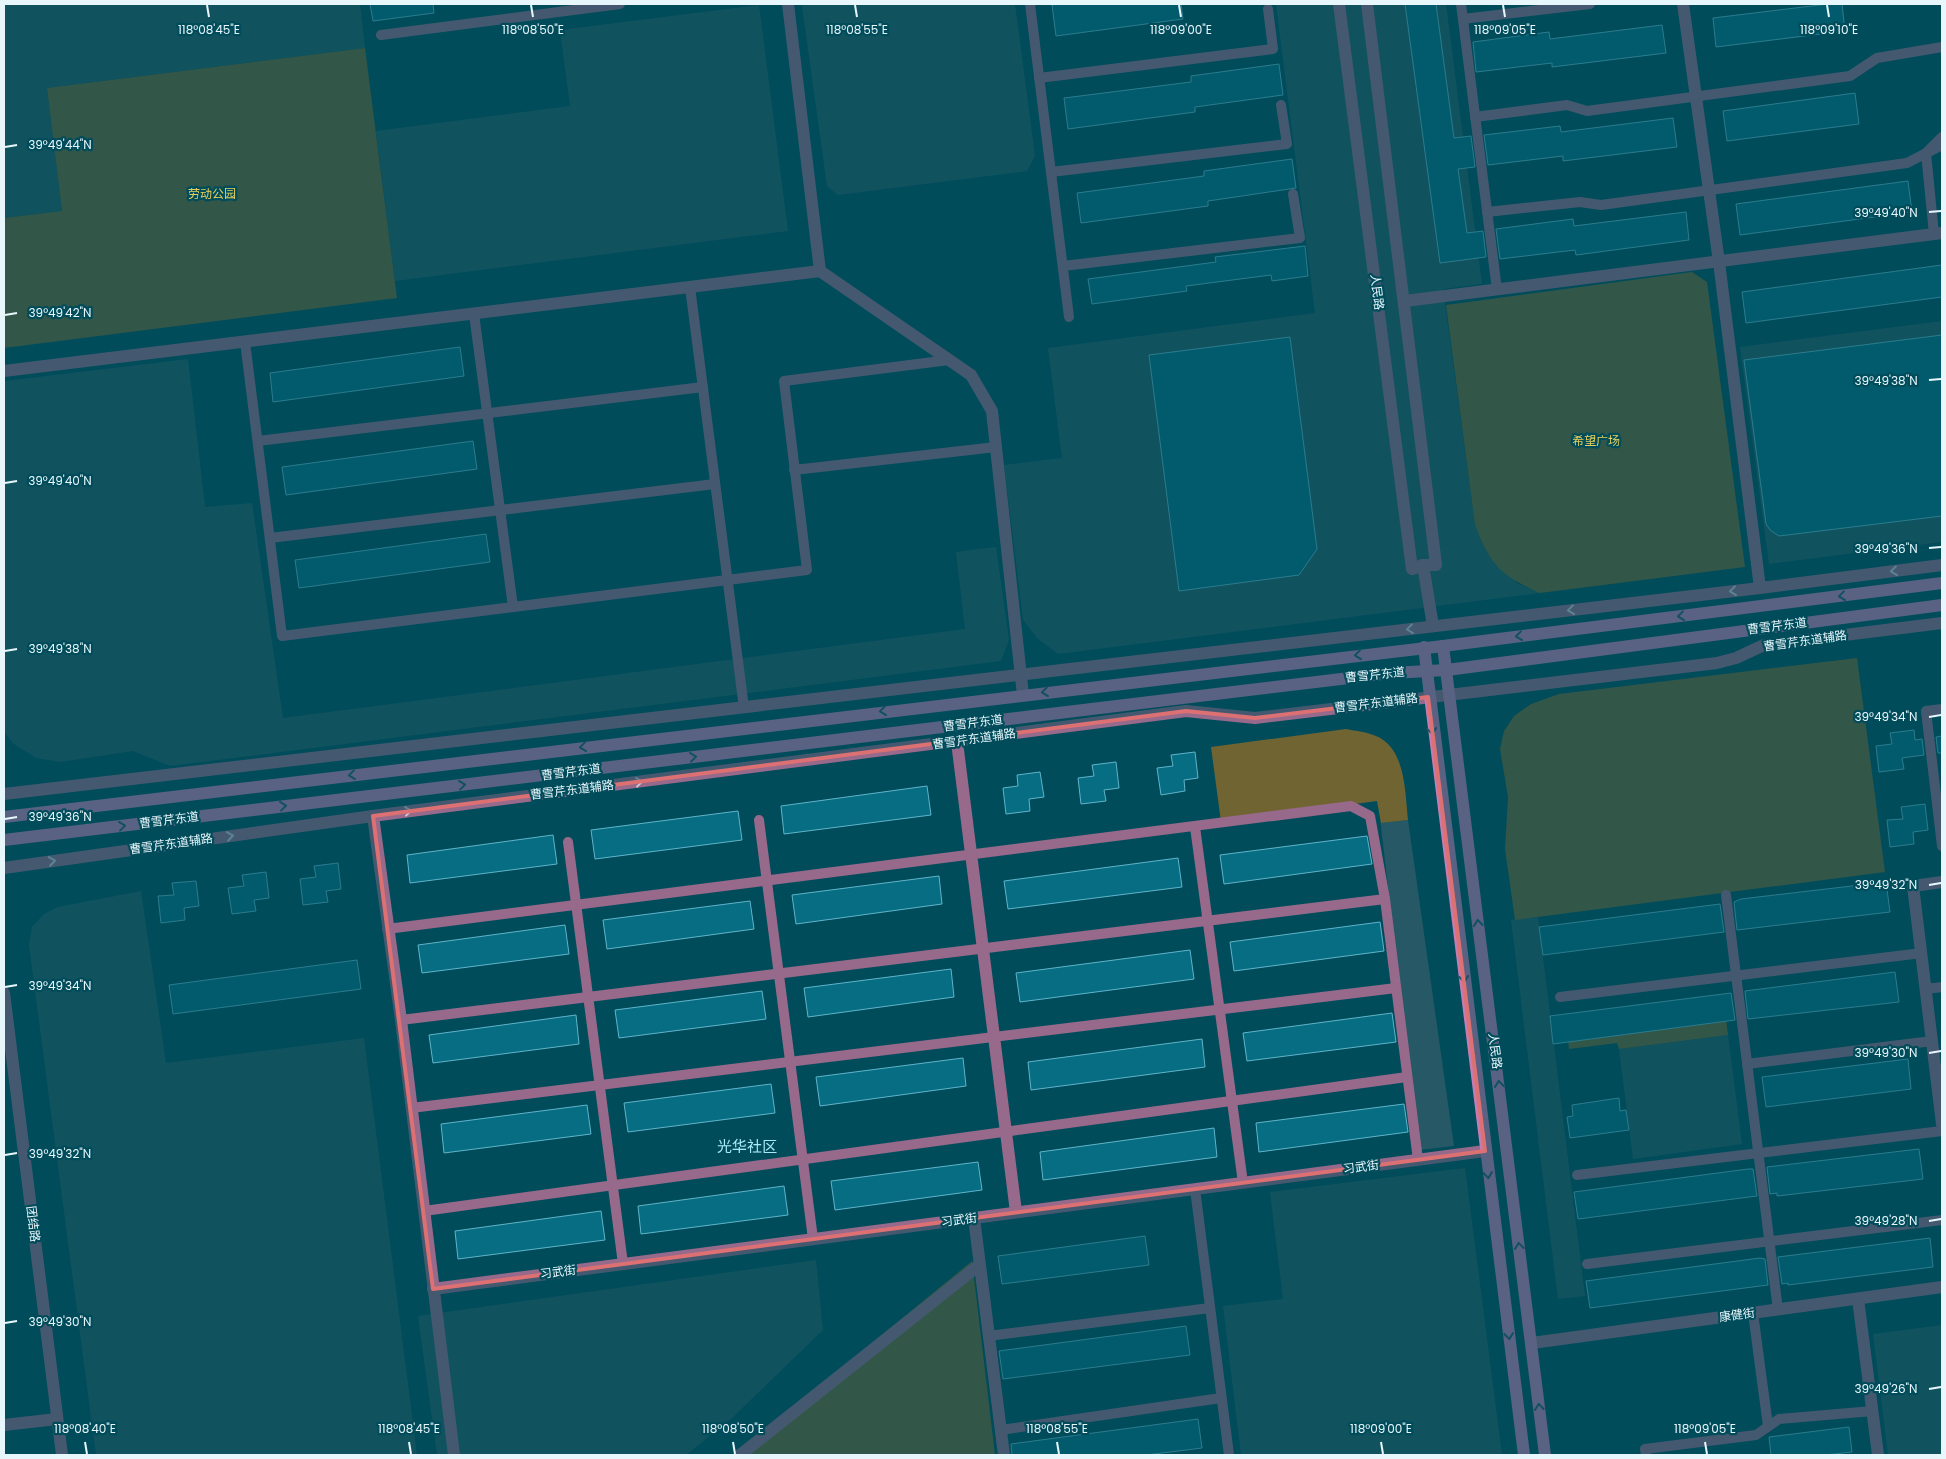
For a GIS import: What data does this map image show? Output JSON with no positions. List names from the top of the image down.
{
  "streets": {
    "main road": ["人民路", "曹雪芹东道"],
    "street": [
      "曹雪芹东道辅路",
      "习武街",
      "团结路",
      "康健街"
    ]
  },
  "crossings": [
    ["人民路", "曹雪芹东道"],
    ["人民路", "曹雪芹东道辅路"],
    ["人民路", "习武街"],
    ["人民路", "康健街"]
  ],
  "districts": ["光华社区"],
  "parks": ["劳动公园", "希望广场"],
  "coordinates": [
    "118°08'45\"E",
    "118°08'50\"E",
    "118°08'55\"E",
    "118°09'00\"E",
    "118°09'05\"E",
    "118°09'10\"E",
    "39°49'44\"N",
    "39°49'40\"N",
    "39°49'42\"N",
    "39°49'38\"N",
    "39°49'36\"N",
    "39°49'34\"N",
    "39°49'32\"N",
    "39°49'30\"N",
    "39°49'28\"N",
    "39°49'26\"N",
    "118°08'40\"E"
  ]
}
